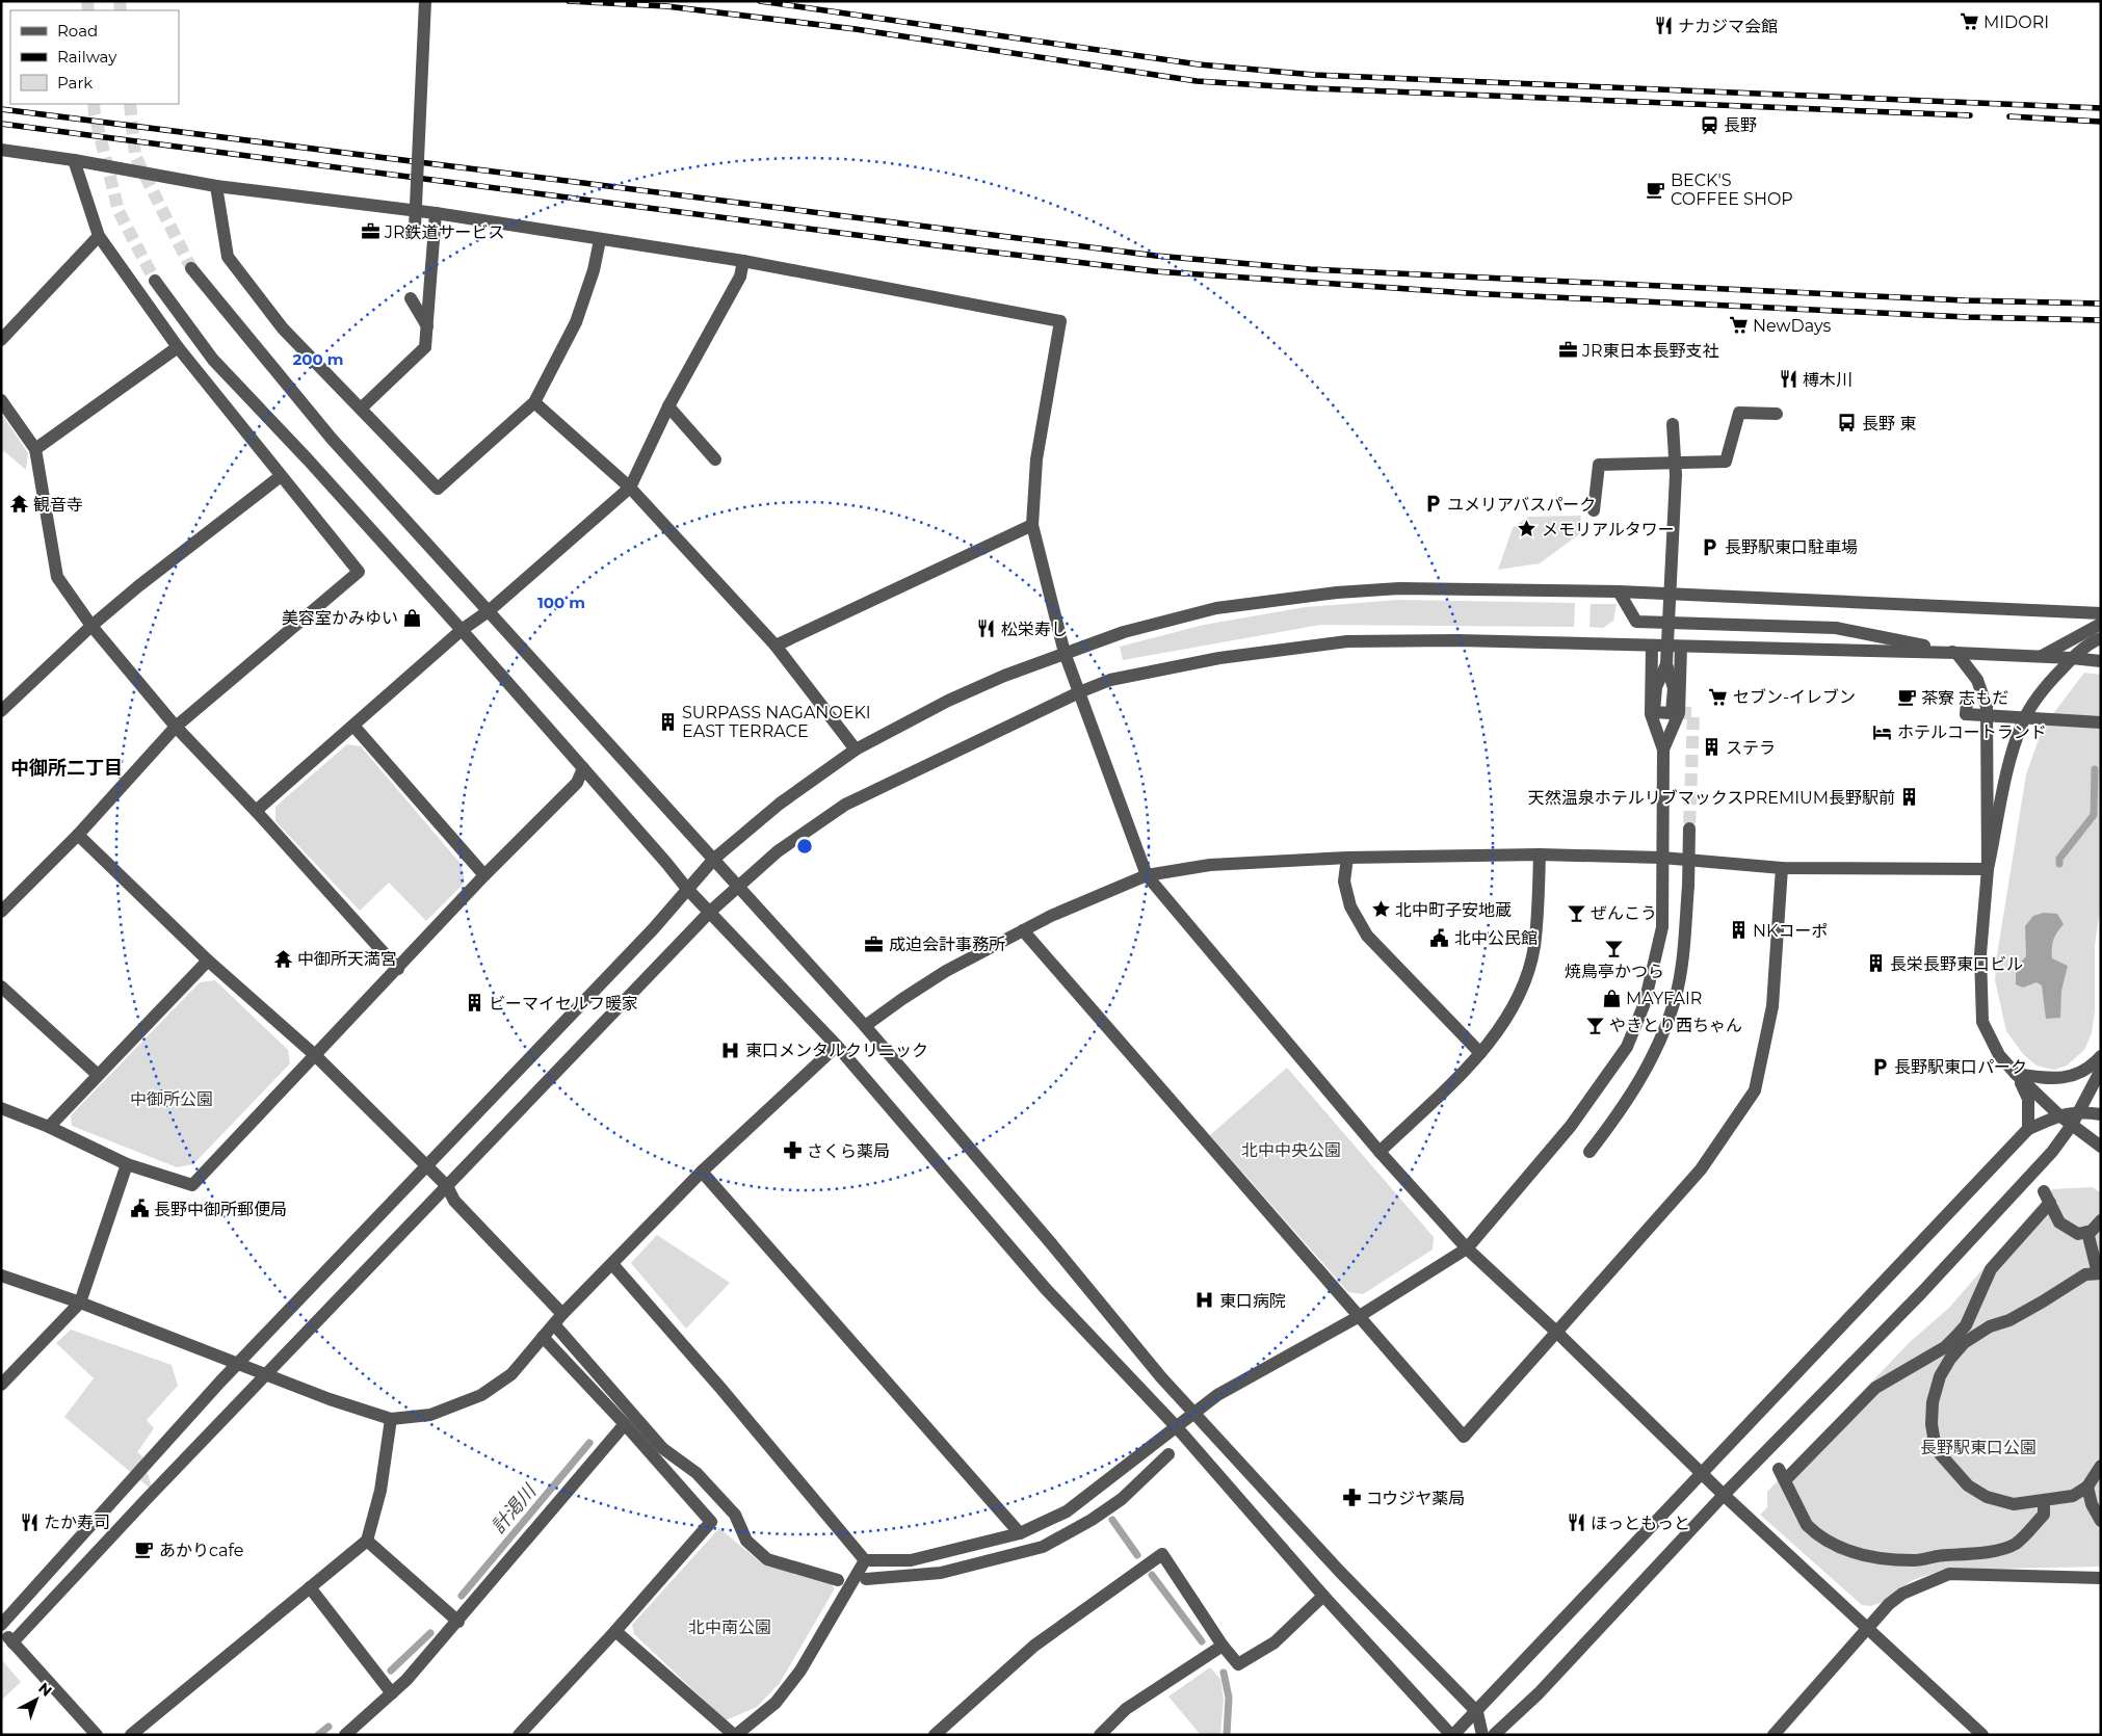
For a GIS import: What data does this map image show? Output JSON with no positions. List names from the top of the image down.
{
  "districts": ["中御所二丁目"],
  "water": ["計渇川"],
  "parks": [
    "中御所公園",
    "北中中央公園",
    "長野駅東口公園",
    "北中南公園"
  ],
  "places": {
    "supermarket": ["MIDORI", "NewDays", "セブン-イレブン"],
    "restaurant": [
      "ナカジマ会館",
      "榑木川",
      "松栄寿し",
      "たか寿司",
      "ほっともっと"
    ],
    "station": ["長野"],
    "cafe": ["BECK'S COFFEE SHOP", "茶寮 志もだ", "あかりcafe"],
    "office": ["JR鉄道サービス", "JR東日本長野支社", "成迫会計事務所"],
    "bus stop": ["長野 東"],
    "temple": ["観音寺", "中御所天満宮"],
    "parking": ["ユメリアバスパーク", "長野駅東口駐車場", "長野駅東口パーク"],
    "place": ["メモリアルタワー", "北中町子安地蔵"],
    "shop": ["美容室かみゆい", "MAYFAIR"],
    "building": [
      "SURPASS NAGANOEKI EAST TERRACE",
      "ステラ",
      "天然温泉ホテルリブマックスPREMIUM長野駅前",
      "NKコーポ",
      "長栄長野東口ビル",
      "ビーマイセルフ暖家"
    ],
    "hotel": ["ホテルコートランド"],
    "bar": ["ぜんこう", "焼鳥亭かつら", "やきとり西ちゃん"],
    "public building": ["北中公民館", "長野中御所郵便局"],
    "hospital": ["東口メンタルクリニック", "東口病院"],
    "pharmacy": ["さくら薬局", "コウジヤ薬局"]
  },
  "legend": ["Road", "Railway", "Park"],
  "north": "top right",
  "rings": ["200 m", "100 m"]
}
